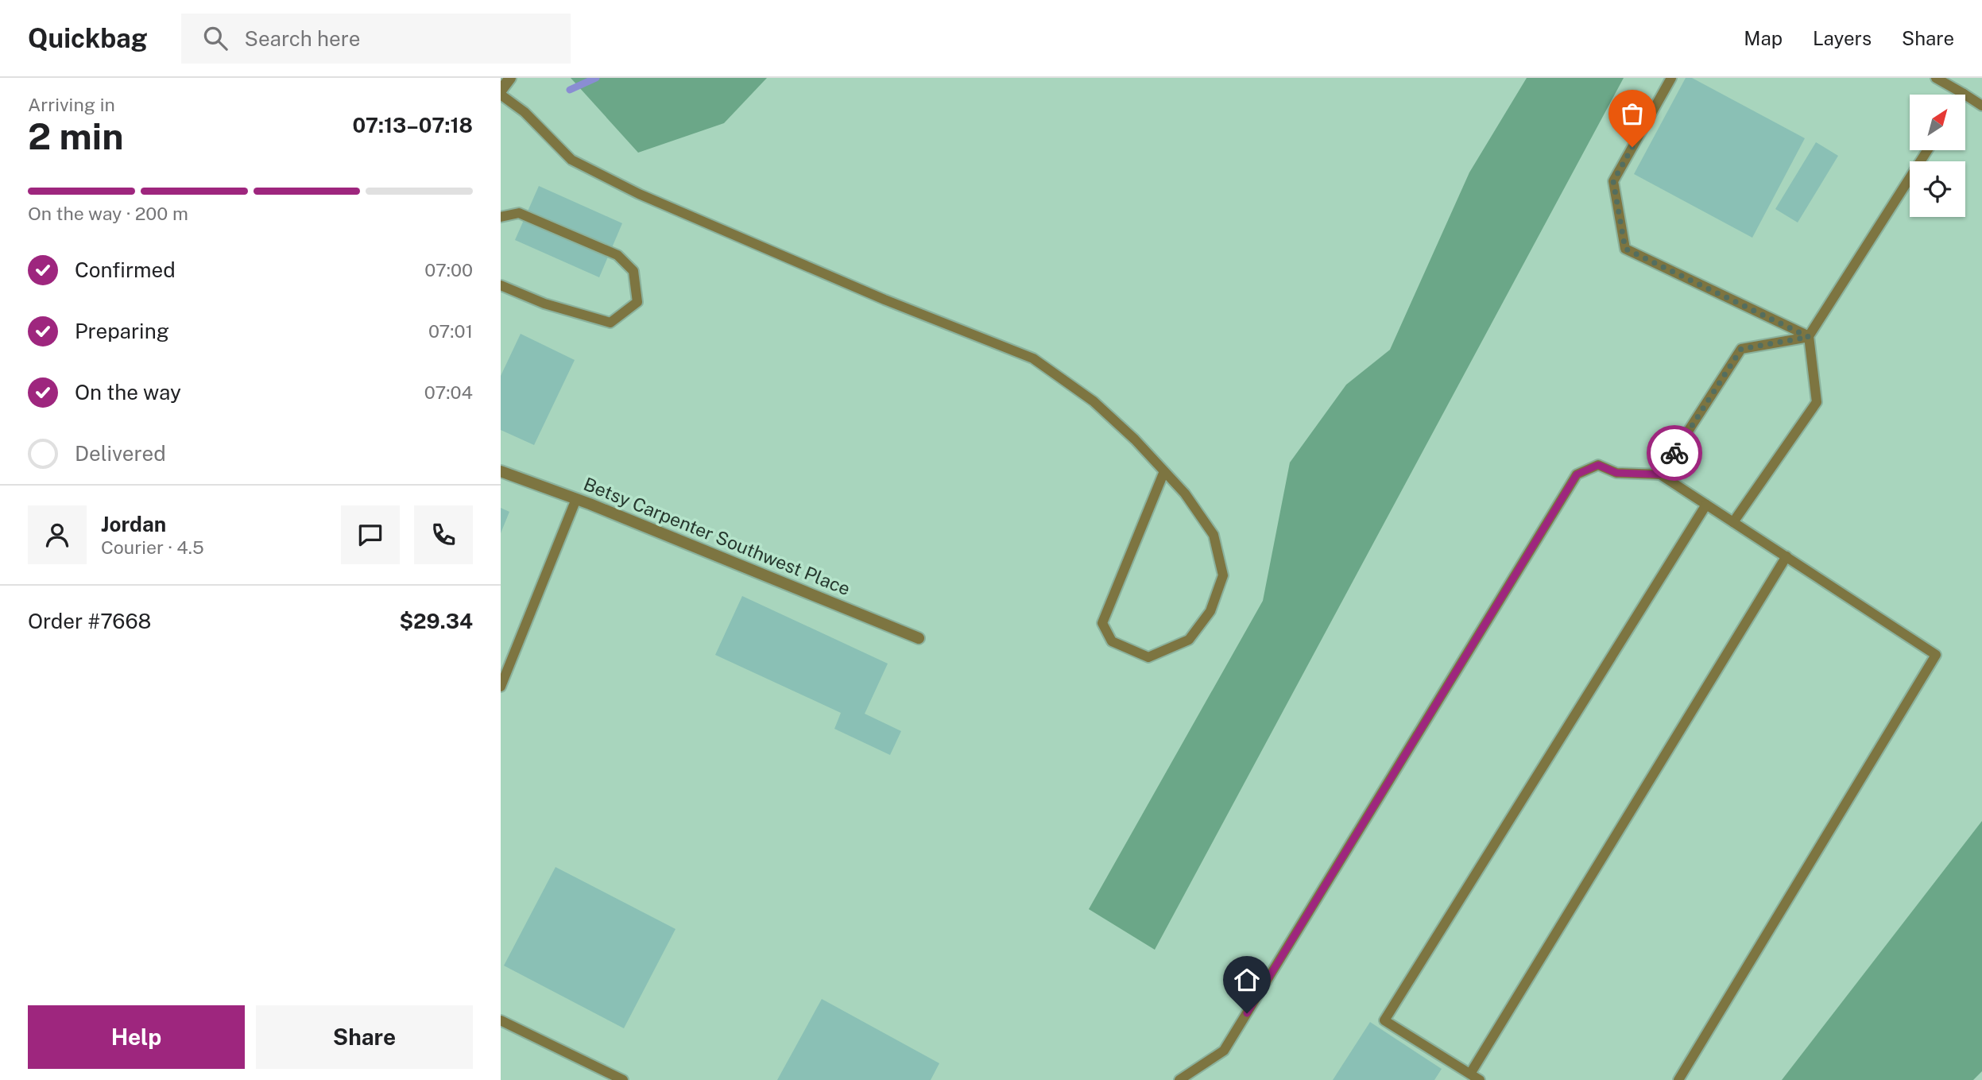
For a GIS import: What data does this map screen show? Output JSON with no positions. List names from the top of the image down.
{
  "streets": {
    "street": ["Betsy Carpenter Southwest Place"]
  },
  "north": "top right",
  "page": {
    "header": "Quickbag",
    "search": "Search here",
    "nav": ["Map", "Layers", "Share"],
    "heading": ["2 min", "Arriving in", "07:13–07:18"],
    "panel": [
      "Jordan",
      "Courier · 4.5",
      "Order #7668",
      "$29.34"
    ],
    "bar": "On the way · 200 m",
    "list": [
      ["Confirmed", "07:00"],
      ["Preparing", "07:01"],
      ["On the way", "07:04"],
      "Delivered"
    ],
    "buttons": ["Help", "Share"]
  }
}
